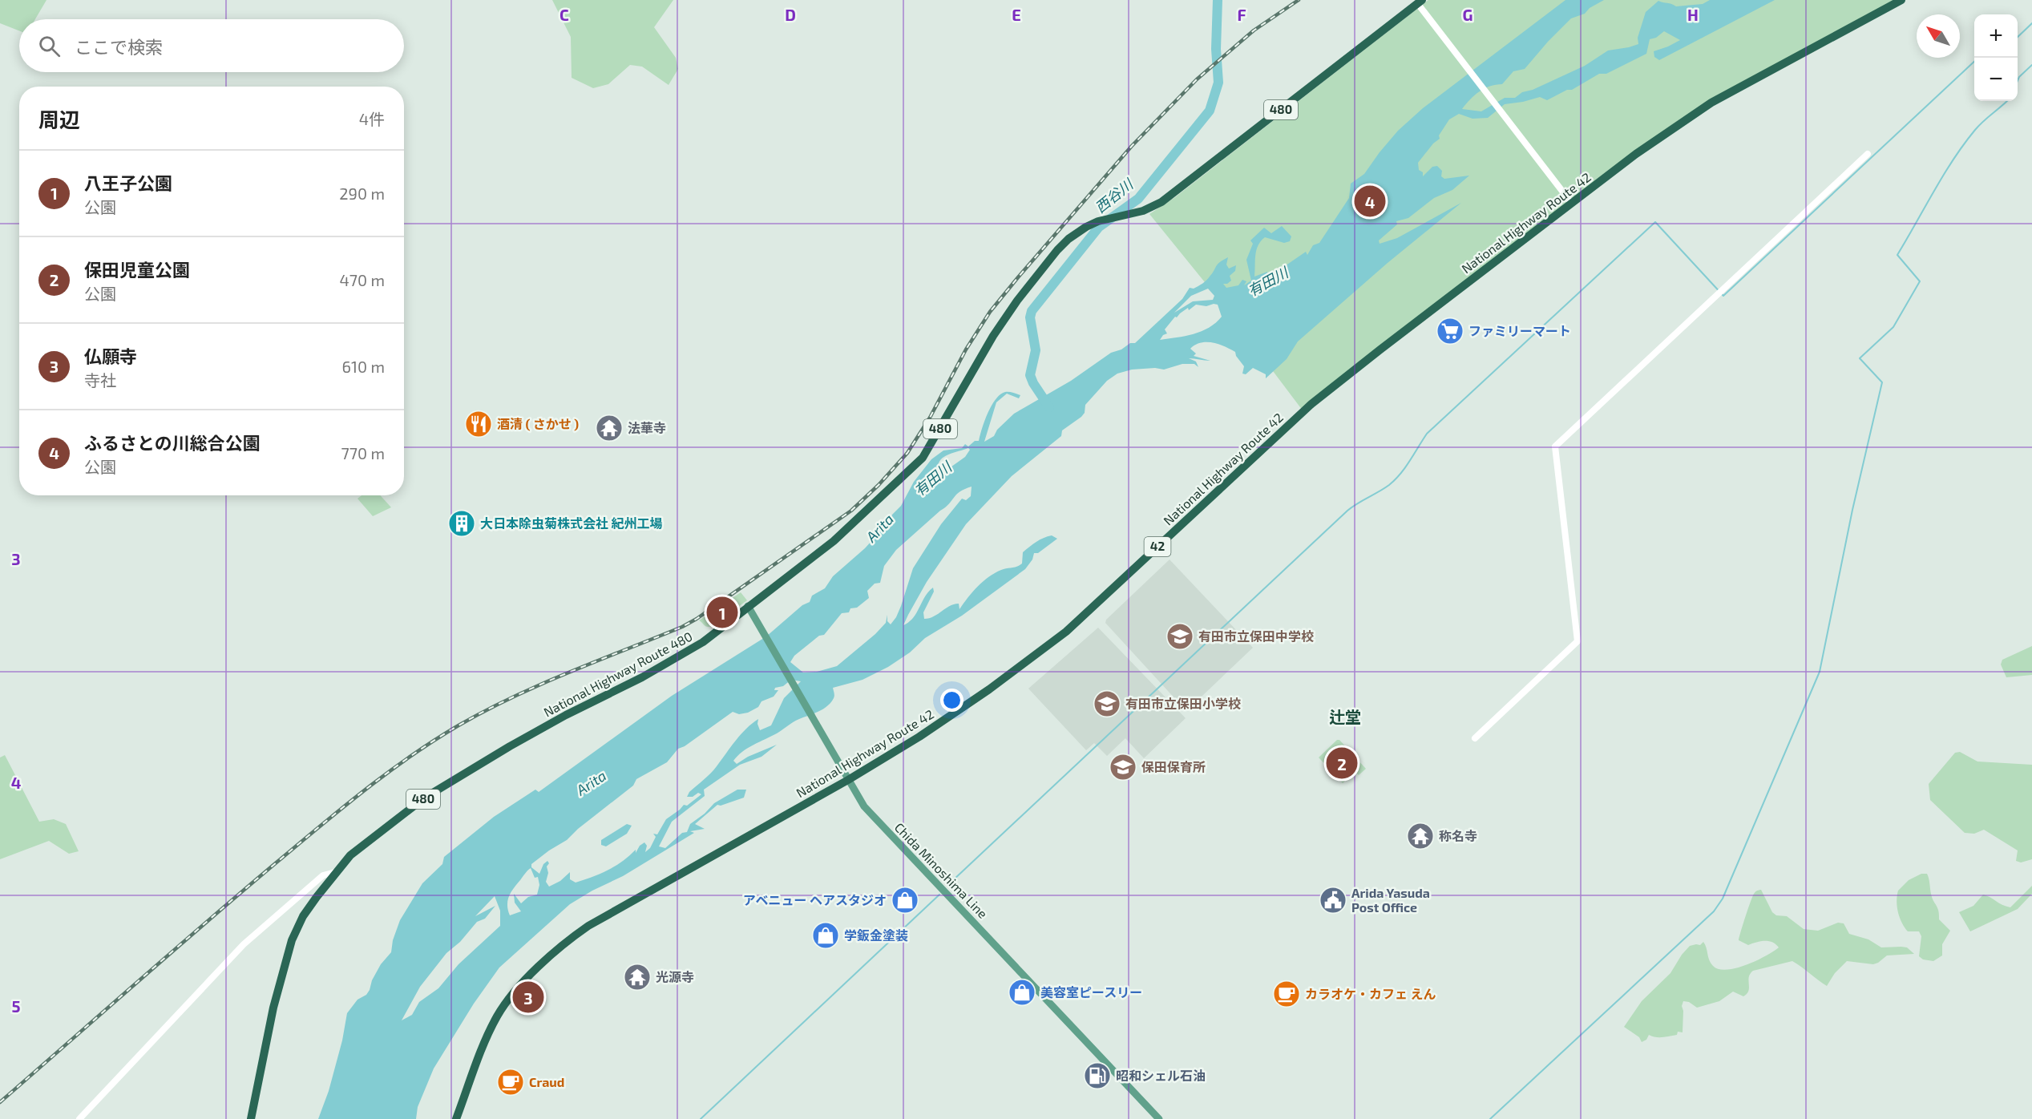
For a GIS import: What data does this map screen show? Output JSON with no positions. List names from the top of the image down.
{
  "streets": {
    "highway": [
      "480",
      "National Highway Route 42",
      "42",
      "National Highway Route 480"
    ],
    "main road": ["Chida Minoshima Line"]
  },
  "crossings": [
    ["National Highway Route 42", "Chida Minoshima Line"],
    ["National Highway Route 480", "Chida Minoshima Line"]
  ],
  "districts": ["辻堂"],
  "water": ["西谷川", "有田川", "Arita"],
  "places": {
    "supermarket": ["ファミリーマート"],
    "restaurant": ["酒清 ( さかせ )"],
    "temple": ["法華寺", "称名寺", "光源寺"],
    "building": ["大日本除虫菊株式会社 紀州工場"],
    "school or university": ["有田市立保田中学校", "有田市立保田小学校", "保田保育所"],
    "shop": ["アベニュー ヘアスタジオ", "学鈑金塗装", "美容室ピースリー"],
    "public building": ["Arida Yasuda Post Office"],
    "cafe": ["カラオケ・カフェ えん", "Craud"],
    "fuel station": ["昭和シェル石油"]
  },
  "north": "top left",
  "page": {
    "map_buttons": ["+", "−"],
    "search": "ここで検索",
    "heading": ["周辺", "4件"],
    "list": [
      {
        "mark": "1",
        "name": "八王子公園",
        "note": "公園",
        "value": "290 m"
      },
      {
        "mark": "2",
        "name": "保田児童公園",
        "note": "公園",
        "value": "470 m"
      },
      {
        "mark": "3",
        "name": "仏願寺",
        "note": "寺社",
        "value": "610 m"
      },
      {
        "mark": "4",
        "name": "ふるさとの川総合公園",
        "note": "公園",
        "value": "770 m"
      }
    ],
    "pins": [
      "4",
      "1",
      "2",
      "3"
    ]
  },
  "grid": {
    "columns": [
      "C",
      "D",
      "E",
      "F",
      "G",
      "H"
    ],
    "rows": ["3", "4", "5"]
  }
}
